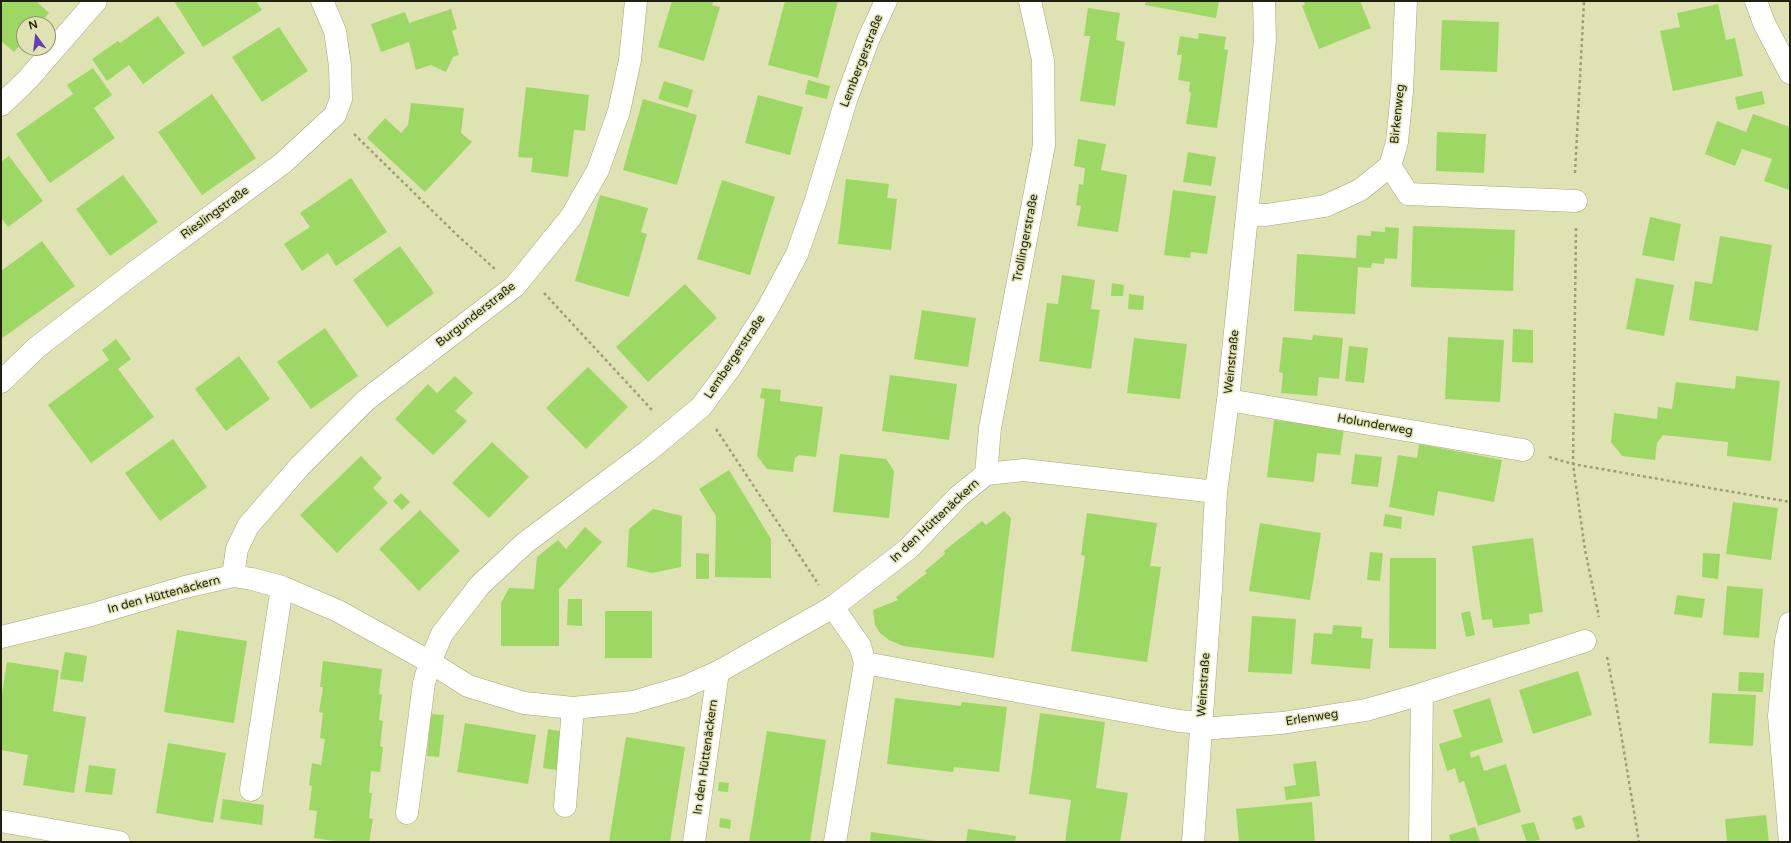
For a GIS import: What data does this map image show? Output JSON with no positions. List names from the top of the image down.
{
  "streets": {
    "street": [
      "Lembergerstraße",
      "Birkenweg",
      "Rieslingstraße",
      "Trollingerstraße",
      "Burgunderstraße",
      "Weinstraße",
      "Holunderweg",
      "In den Hüttenäckern",
      "Erlenweg"
    ]
  },
  "crossings": [
    ["Lembergerstraße", "In den Hüttenäckern"],
    ["Trollingerstraße", "In den Hüttenäckern"],
    ["Burgunderstraße", "In den Hüttenäckern"],
    ["Weinstraße", "Holunderweg"],
    ["Weinstraße", "In den Hüttenäckern"],
    ["Weinstraße", "Erlenweg"]
  ],
  "north": "top"
}
